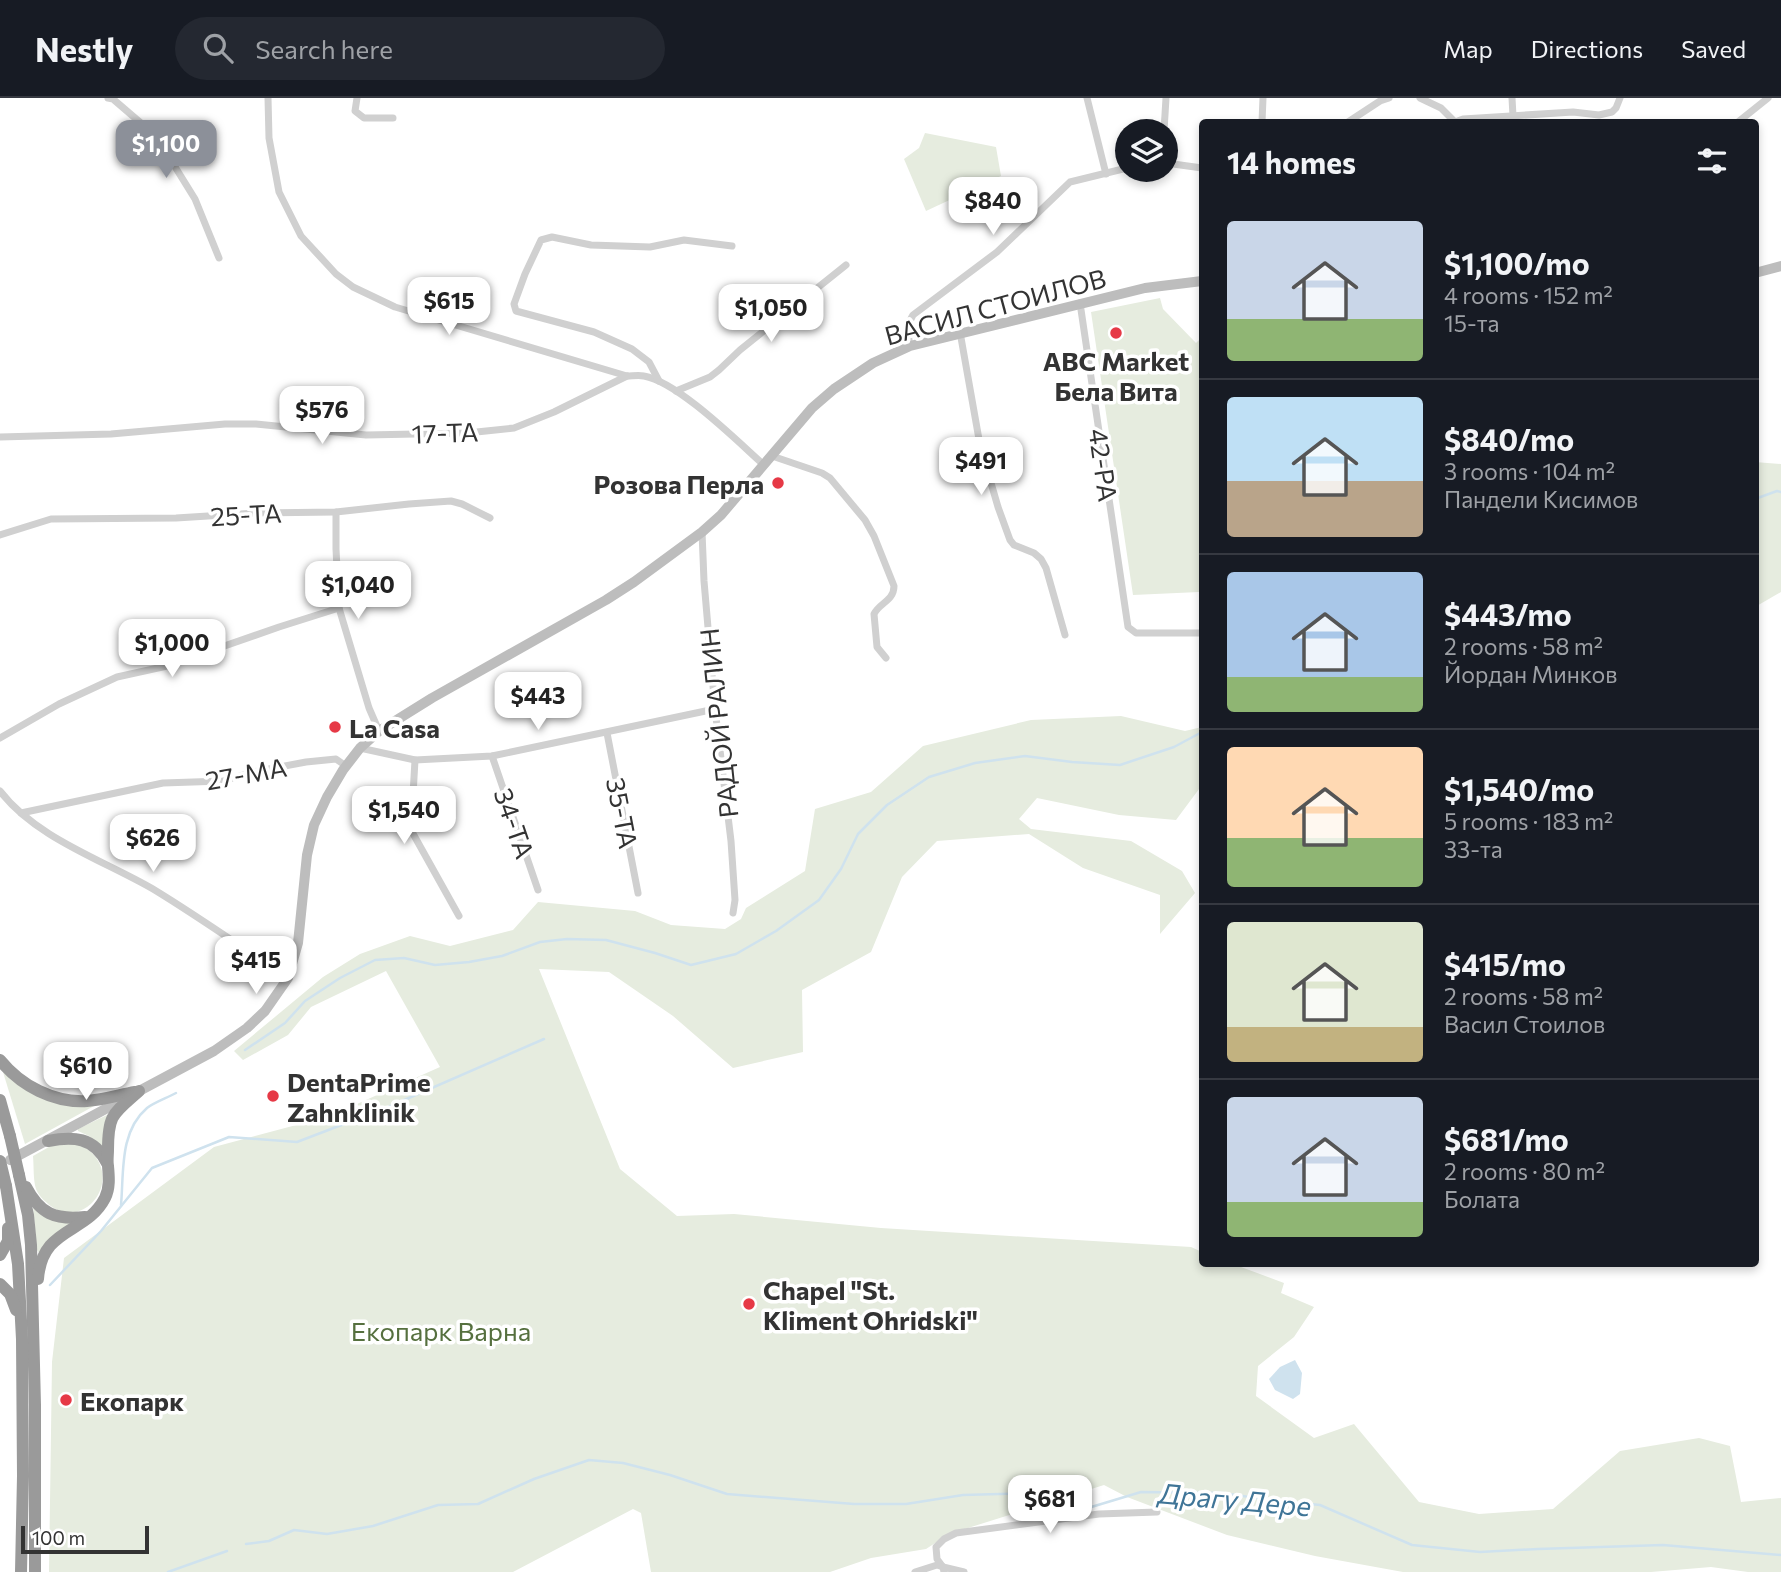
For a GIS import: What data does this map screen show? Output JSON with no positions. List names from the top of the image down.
{
  "streets": {
    "street": [
      "ВАСИЛ СТОИЛОВ",
      "17-ТА",
      "42-РА",
      "25-ТА",
      "РАДОЙ РАЛИН",
      "27-МА",
      "35-ТА",
      "34-ТА"
    ]
  },
  "crossings": [
    ["ВАСИЛ СТОИЛОВ", "42-РА"],
    ["ВАСИЛ СТОИЛОВ", "РАДОЙ РАЛИН"],
    ["ВАСИЛ СТОИЛОВ", "27-МА"]
  ],
  "water": ["Драгу Дере"],
  "parks": ["Екопарк Варна"],
  "places": [
    "ABC Market Бела Вита",
    "Розова Перла",
    "La Casa",
    "DentaPrime Zahnklinik",
    "Chapel \"St. Kliment Ohridski\"",
    "Екопарк"
  ],
  "scale_bar": "100 m",
  "page": {
    "header": "Nestly",
    "search": "Search here",
    "nav": ["Map", "Directions", "Saved"],
    "heading": "14 homes",
    "price": [
      "$1,100",
      "$840",
      "$615",
      "$1,050",
      "$576",
      "$491",
      "$1,040",
      "$1,000",
      "$443",
      "$1,540",
      "$626",
      "$415",
      "$610",
      "$681"
    ],
    "list": [
      {
        "name": "$1,100/mo",
        "note": "4 rooms · 152 m² · 15-та"
      },
      {
        "name": "$840/mo",
        "note": "3 rooms · 104 m² · Пандели Кисимов"
      },
      {
        "name": "$443/mo",
        "note": "2 rooms · 58 m² · Йордан Минков"
      },
      {
        "name": "$1,540/mo",
        "note": "5 rooms · 183 m² · 33-та"
      },
      {
        "name": "$415/mo",
        "note": "2 rooms · 58 m² · Васил Стоилов"
      },
      {
        "name": "$681/mo",
        "note": "2 rooms · 80 m² · Болата"
      }
    ],
    "scale": "100 m"
  }
}
